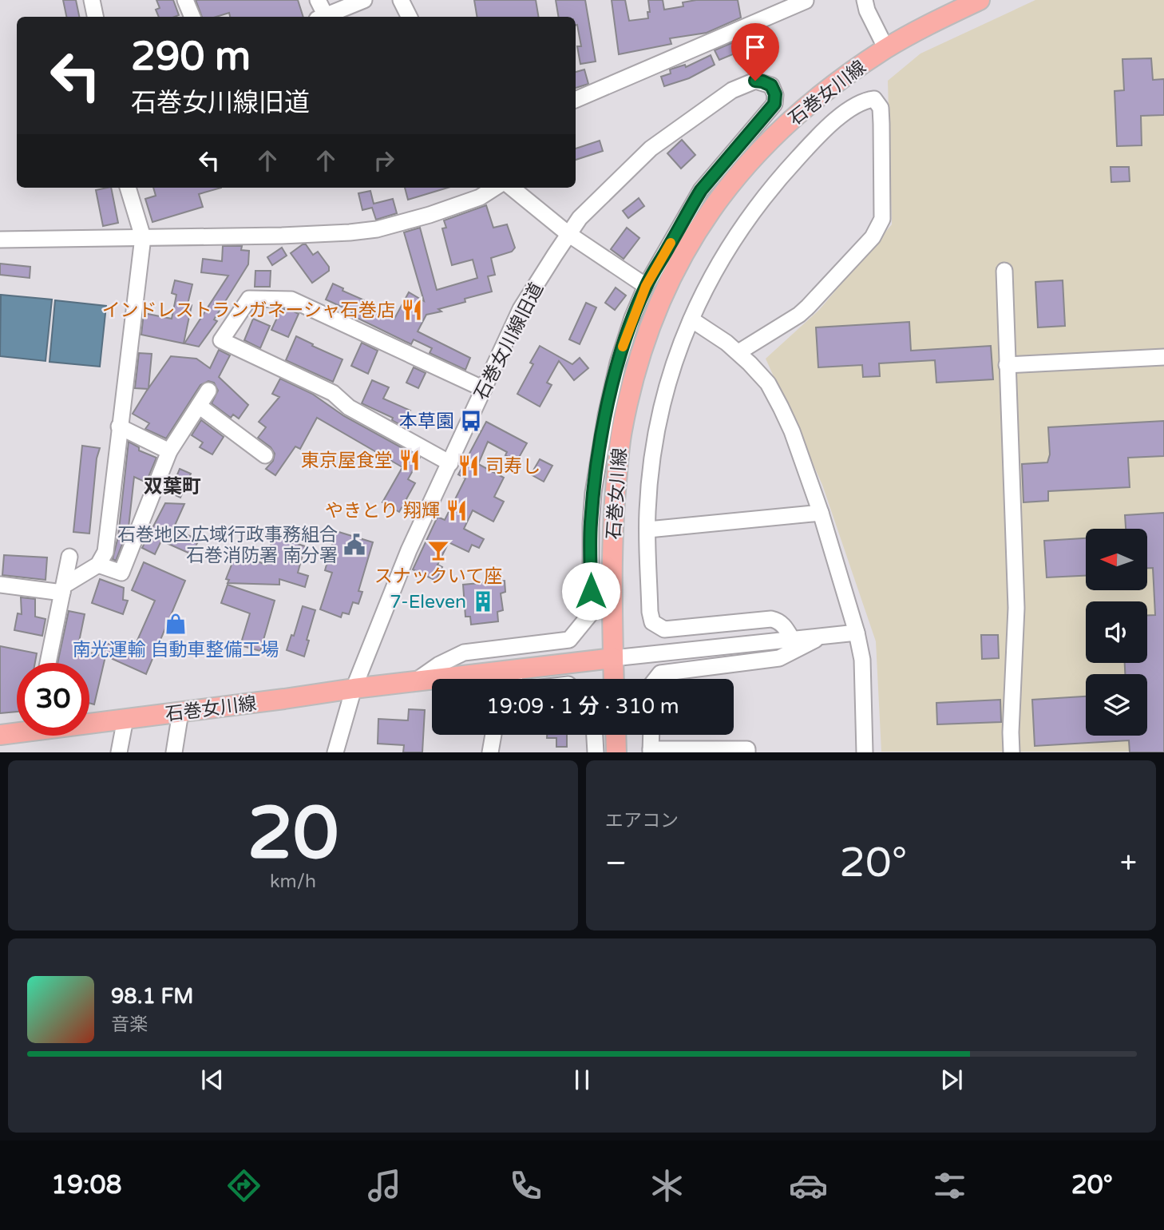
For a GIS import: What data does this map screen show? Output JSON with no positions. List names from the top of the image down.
{
  "streets": {
    "main road": ["石巻女川線"],
    "street": ["石巻女川線旧道"]
  },
  "crossings": [
    ["石巻女川線", "石巻女川線旧道"]
  ],
  "districts": ["双葉町"],
  "places": {
    "restaurant": [
      "インドレストランガネーシャ石巻店",
      "東京屋食堂",
      "司寿し",
      "やきとり 翔輝"
    ],
    "bus stop": ["本草園"],
    "public building": ["石巻地区広域行政事務組合 石巻消防署 南分署"],
    "bar": ["スナックいて座"],
    "building": ["7-Eleven"],
    "shop": ["南光運輸 自動車整備工場"]
  },
  "north": "left",
  "page": {
    "turn": ["290 m", "石巻女川線旧道"],
    "limit": "30",
    "trip": "19:09 · 1 分 · 310 m",
    "tile": [
      ["20", "km/h"],
      "エアコン"
    ],
    "heat": ["−", "20°", "+"],
    "song": ["98.1 FM", "音楽"],
    "tabs": ["19:08", "20°"]
  }
}
